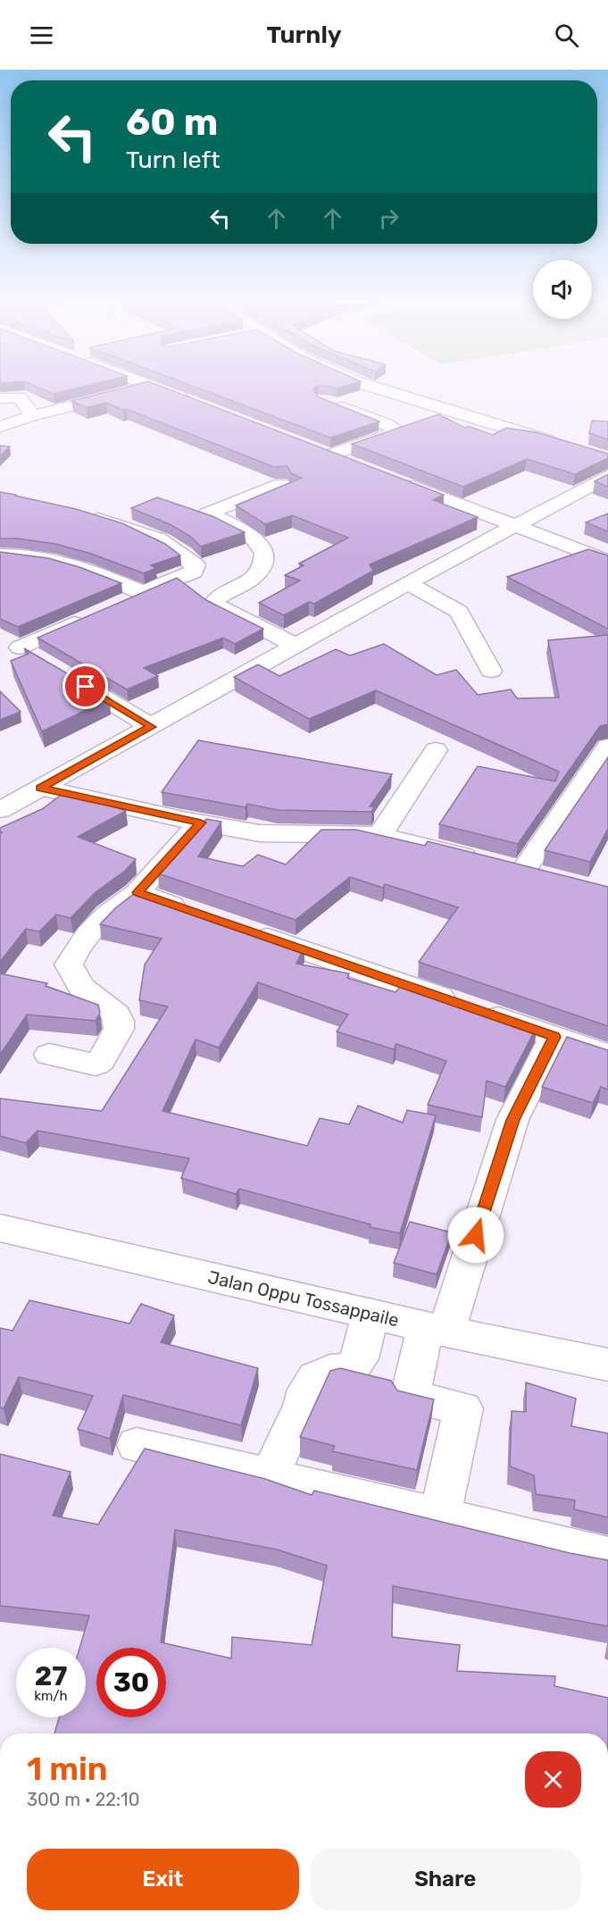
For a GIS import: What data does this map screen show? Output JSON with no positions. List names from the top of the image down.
{
  "streets": {
    "street": ["Jalan Oppu Tossappaile"]
  },
  "page": {
    "header": "Turnly",
    "turn": ["60 m", "Turn left"],
    "speed": "27 km/h",
    "limit": "30",
    "heading": ["1 min", "300 m · 22:10"],
    "buttons": ["Exit", "Share"]
  }
}
